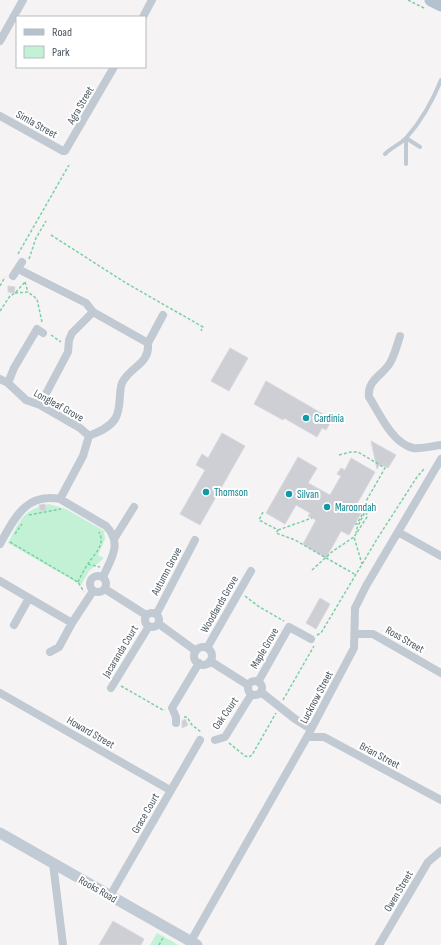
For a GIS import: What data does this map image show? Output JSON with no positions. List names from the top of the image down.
{
  "streets": {
    "street": [
      "Agra Street",
      "Simla Street",
      "Longleaf Grove",
      "Autumn Grove",
      "Woodlands Grove",
      "Ross Street",
      "Maple Grove",
      "Jacaranda Court",
      "Lucknow Street",
      "Oak Court",
      "Howard Street",
      "Brian Street",
      "Grace Court",
      "Rooks Road",
      "Owen Street"
    ]
  },
  "crossings": [
    ["Agra Street", "Simla Street"],
    ["Autumn Grove", "Jacaranda Court"],
    ["Ross Street", "Lucknow Street"],
    ["Maple Grove", "Oak Court"],
    ["Lucknow Street", "Brian Street"],
    ["Lucknow Street", "Rooks Road"],
    ["Howard Street", "Grace Court"],
    ["Grace Court", "Rooks Road"]
  ],
  "places": [
    "Cardinia",
    "Thomson",
    "Silvan",
    "Maroondah"
  ],
  "legend": ["Road", "Park"]
}
